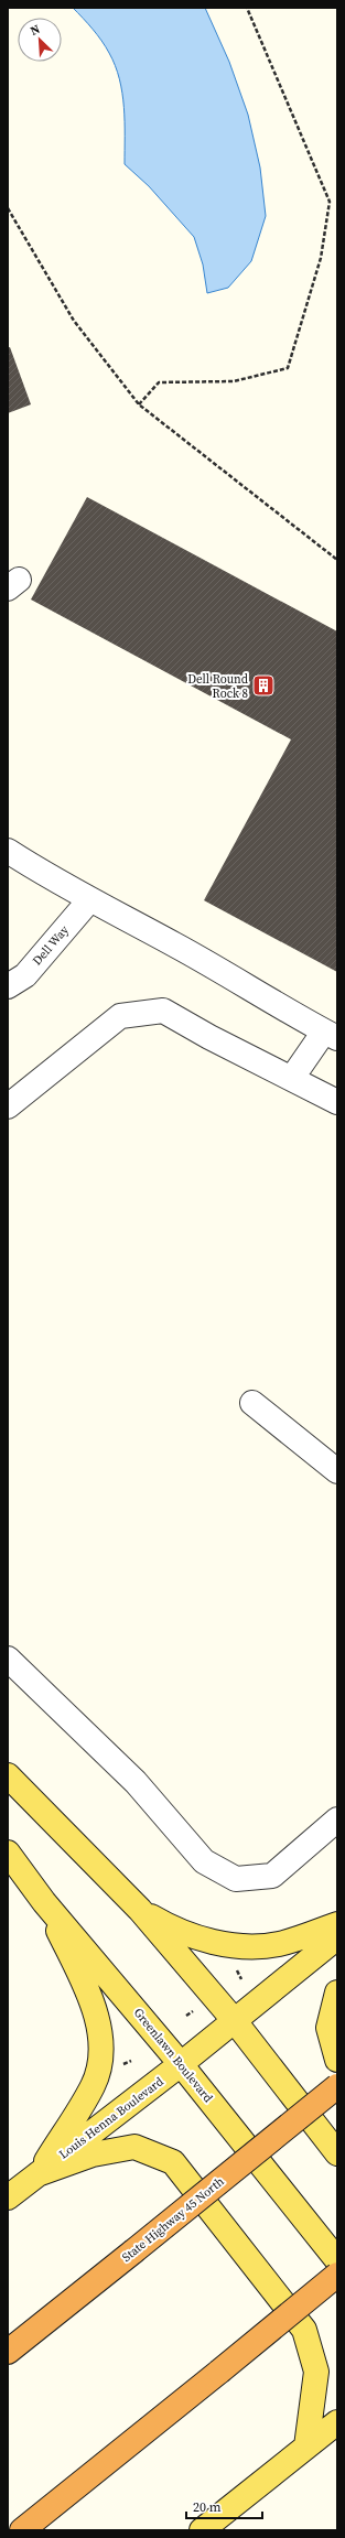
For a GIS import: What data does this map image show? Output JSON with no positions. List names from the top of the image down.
{
  "streets": {
    "highway": ["State Highway 45 North"],
    "main road": ["Greenlawn Boulevard", "Louis Henna Boulevard"],
    "lane": ["Dell Way"]
  },
  "crossings": [
    ["Greenlawn Boulevard", "Louis Henna Boulevard"]
  ],
  "places": {
    "building": ["Dell Round Rock 8"]
  },
  "scale_bar": "20 m",
  "north": "top left"
}
